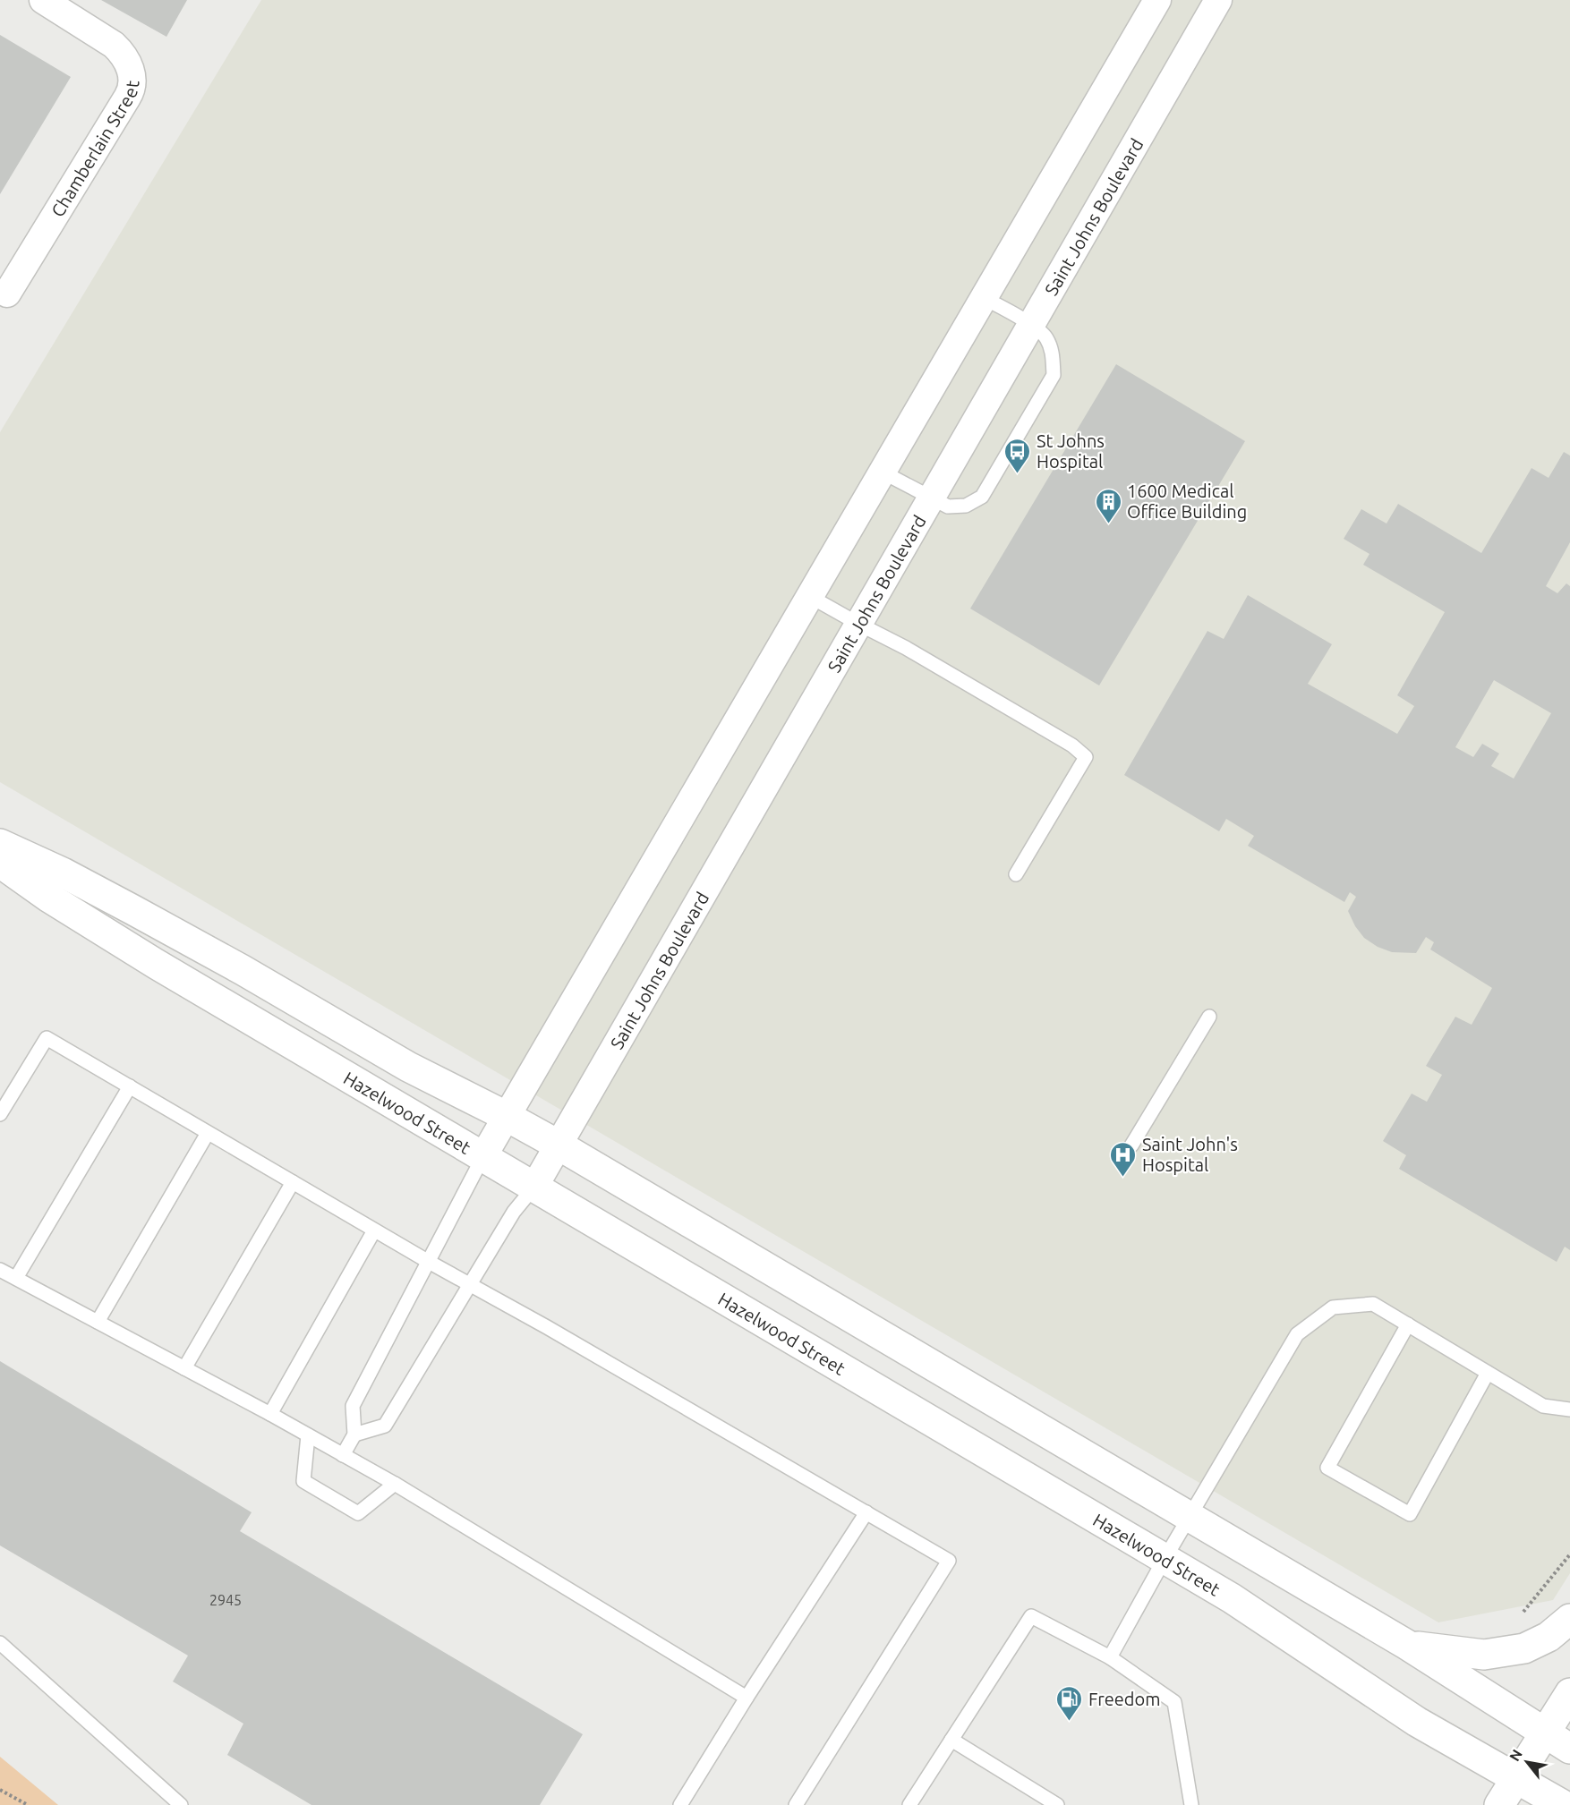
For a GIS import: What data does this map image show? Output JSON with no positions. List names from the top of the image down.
{
  "streets": {
    "street": ["Chamberlain Street", "Saint Johns Boulevard", "Hazelwood Street"]
  },
  "crossings": [
    ["Saint Johns Boulevard", "Hazelwood Street"]
  ],
  "places": {
    "bus stop": ["St Johns Hospital"],
    "building": ["1600 Medical Office Building"],
    "hospital": ["Saint John's Hospital"],
    "fuel station": ["Freedom"]
  },
  "house_numbers": ["2945"],
  "north": "top left"
}
